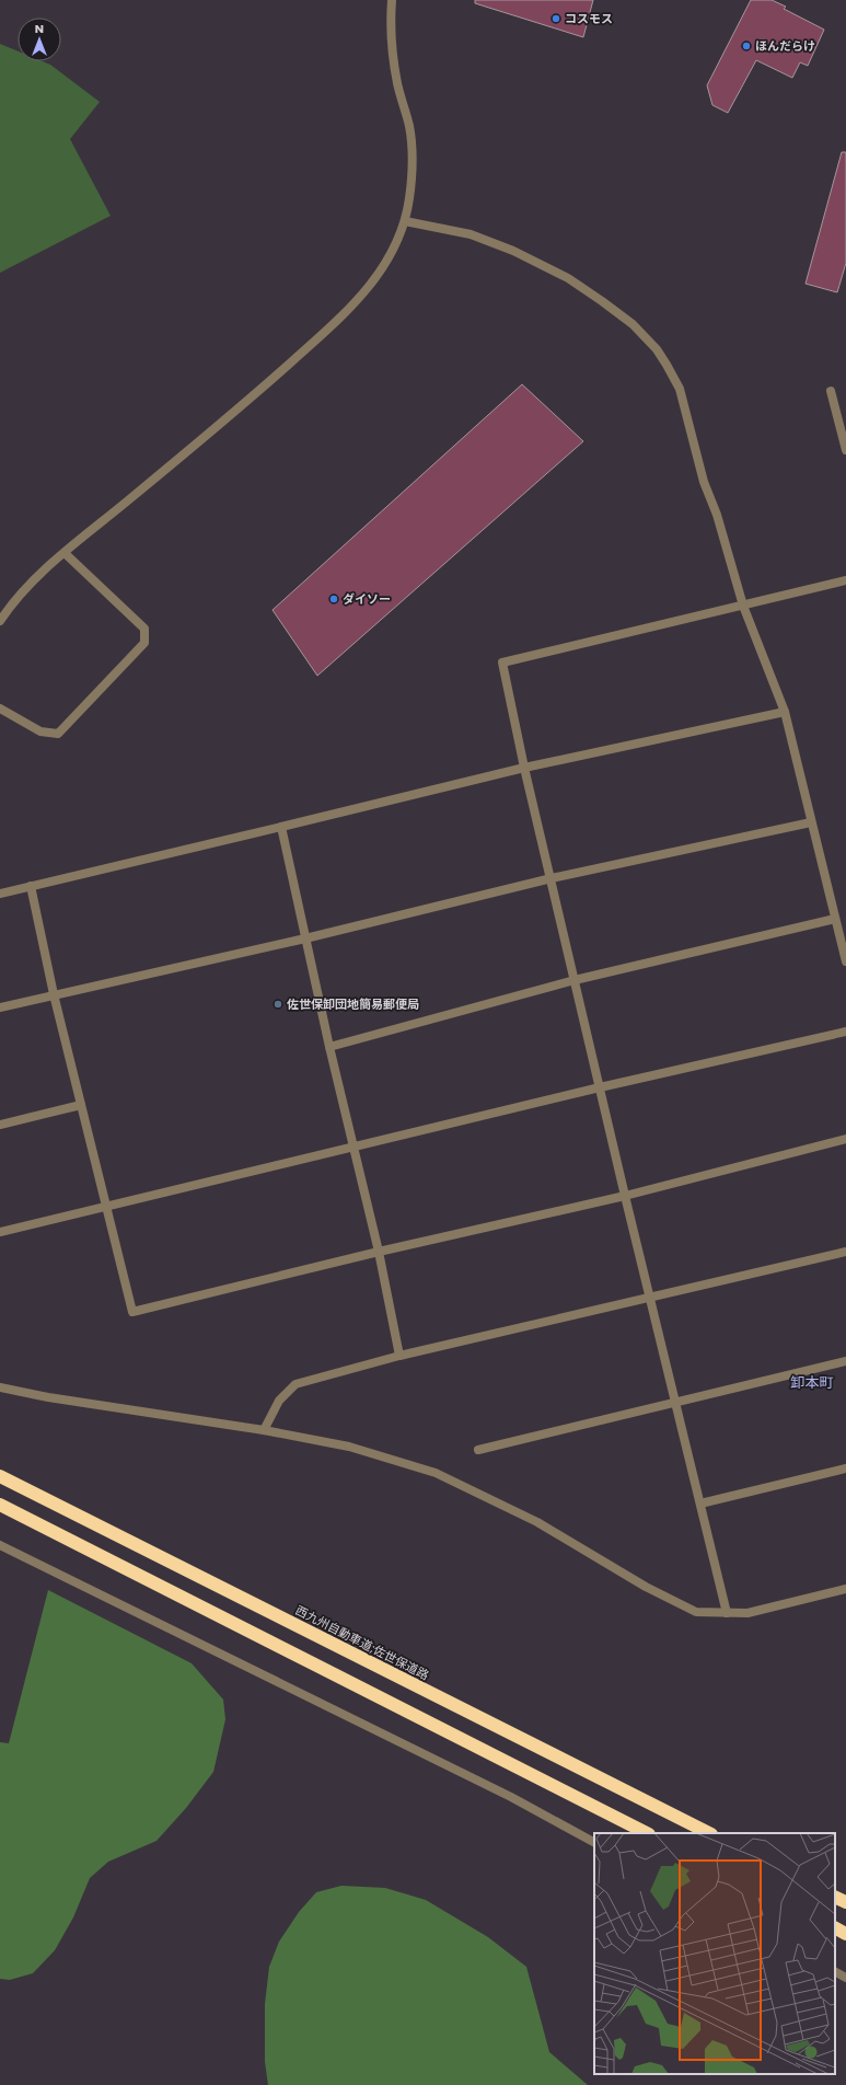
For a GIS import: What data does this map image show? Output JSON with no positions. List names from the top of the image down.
{
  "streets": {
    "highway": ["西九州自動車道;佐世保道路"]
  },
  "districts": ["卸本町"],
  "places": [
    "コスモス",
    "ほんだらけ",
    "ダイソー",
    "佐世保卸団地簡易郵便局"
  ],
  "north": "top"
}
